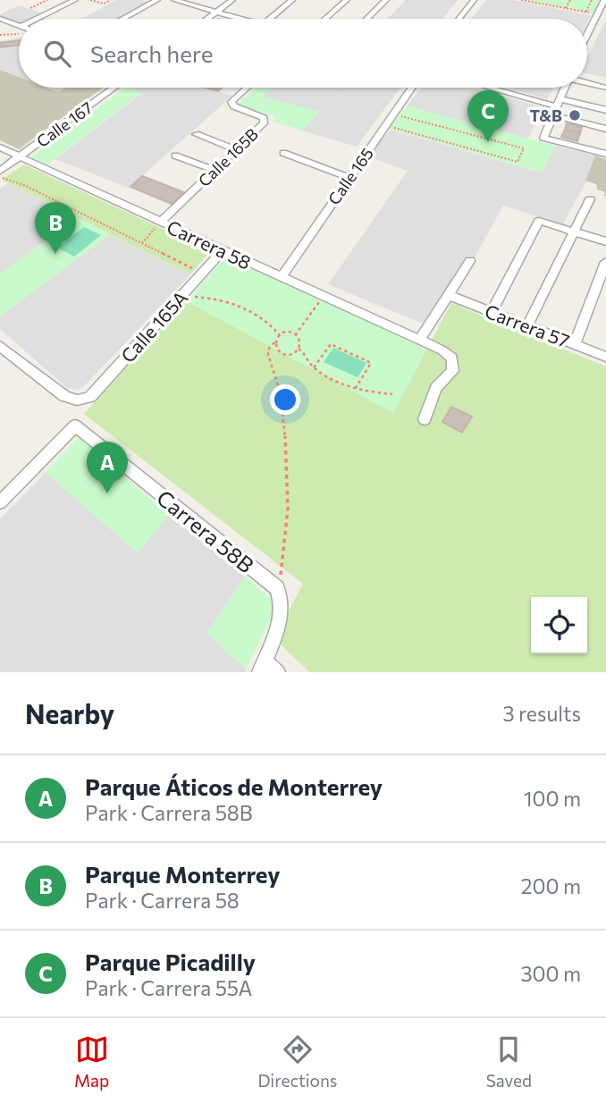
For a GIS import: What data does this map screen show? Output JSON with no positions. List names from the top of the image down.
{
  "streets": {
    "street": [
      "Calle 167",
      "Calle 165B",
      "Calle 165",
      "Carrera 58",
      "Carrera 57",
      "Calle 165A",
      "Carrera 58B"
    ]
  },
  "crossings": [
    ["Calle 167", "Carrera 58"],
    ["Calle 165B", "Carrera 58"],
    ["Calle 165", "Carrera 58"],
    ["Carrera 58", "Calle 165A"]
  ],
  "places": ["T&B"],
  "page": {
    "search": "Search here",
    "pins": ["C", "B", "A"],
    "heading": ["Nearby", "3 results"],
    "list": [
      {
        "mark": "A",
        "name": "Parque Áticos de Monterrey",
        "note": "Park · Carrera 58B",
        "value": "100 m"
      },
      {
        "mark": "B",
        "name": "Parque Monterrey",
        "note": "Park · Carrera 58",
        "value": "200 m"
      },
      {
        "mark": "C",
        "name": "Parque Picadilly",
        "note": "Park · Carrera 55A",
        "value": "300 m"
      }
    ],
    "nav": ["Map", "Directions", "Saved"]
  }
}
